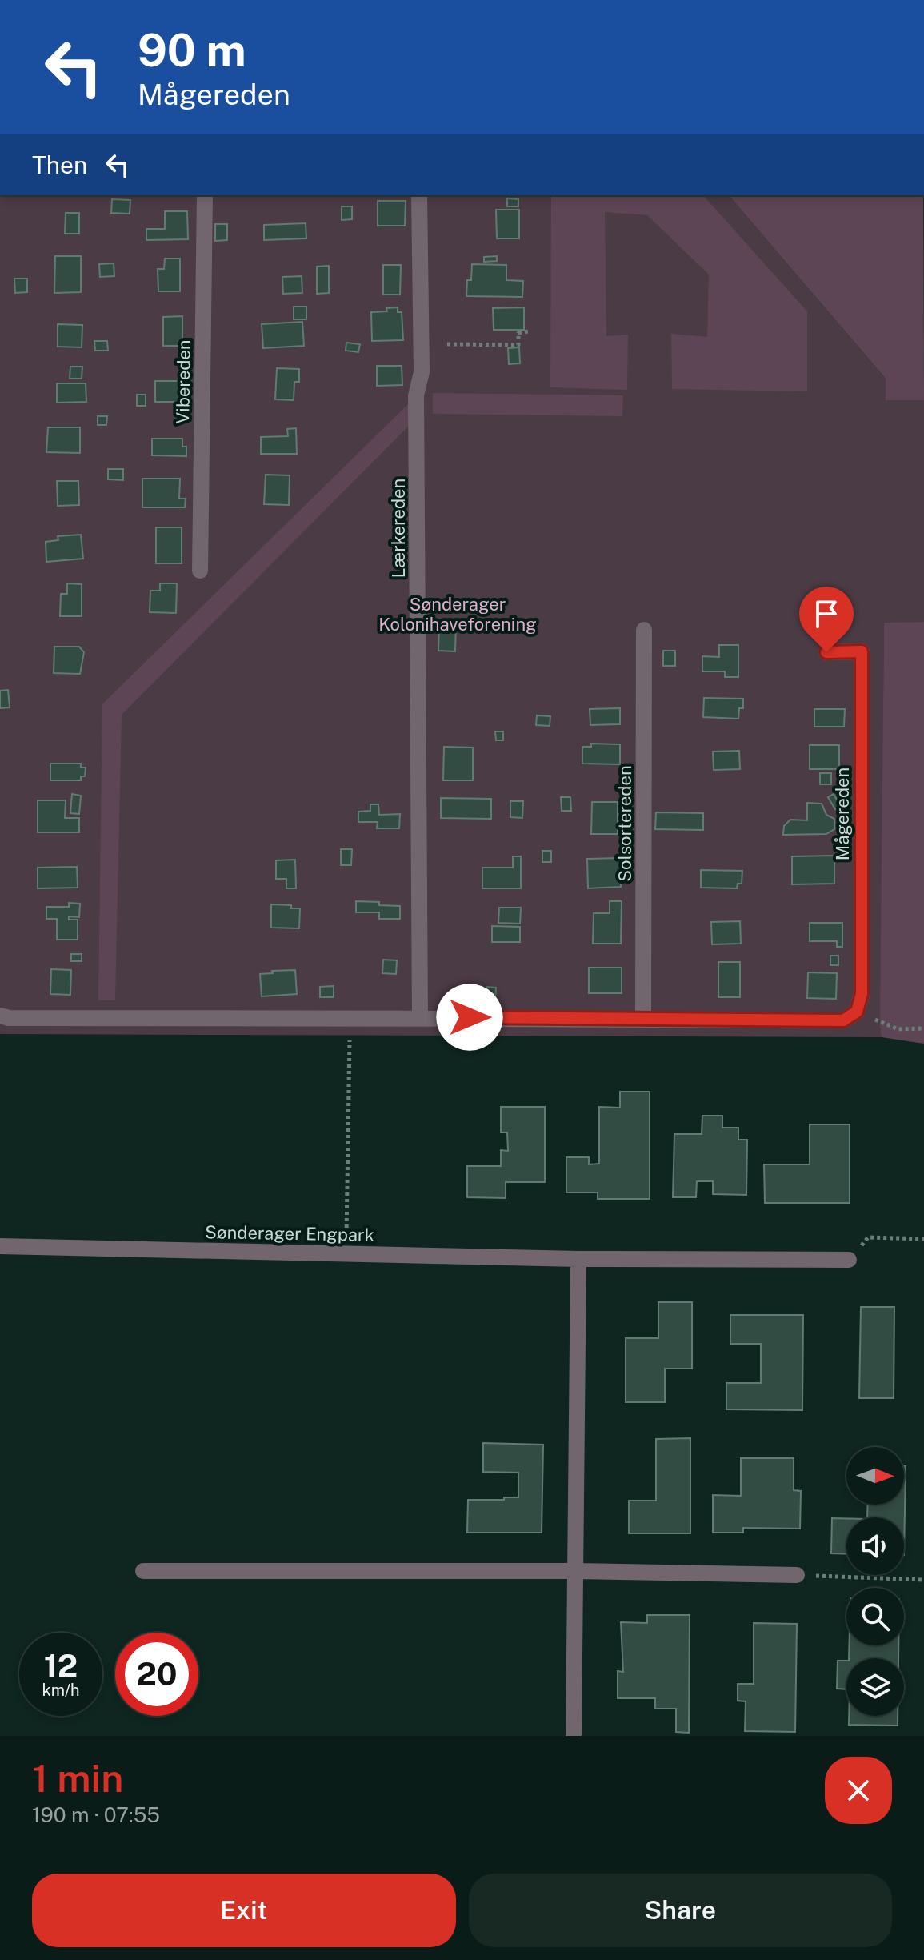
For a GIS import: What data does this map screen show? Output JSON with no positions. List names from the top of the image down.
{
  "streets": {
    "street": [
      "Vibereden",
      "Lærkereden",
      "Mågereden",
      "Solsortereden",
      "Sønderager Engpark"
    ]
  },
  "parks": ["Sønderager Kolonihaveforening"],
  "north": "right",
  "page": {
    "turn": ["90 m", "Mågereden"],
    "then": "Then",
    "speed": "12 km/h",
    "limit": "20",
    "heading": ["1 min", "190 m · 07:55"],
    "buttons": ["Exit", "Share"]
  }
}
